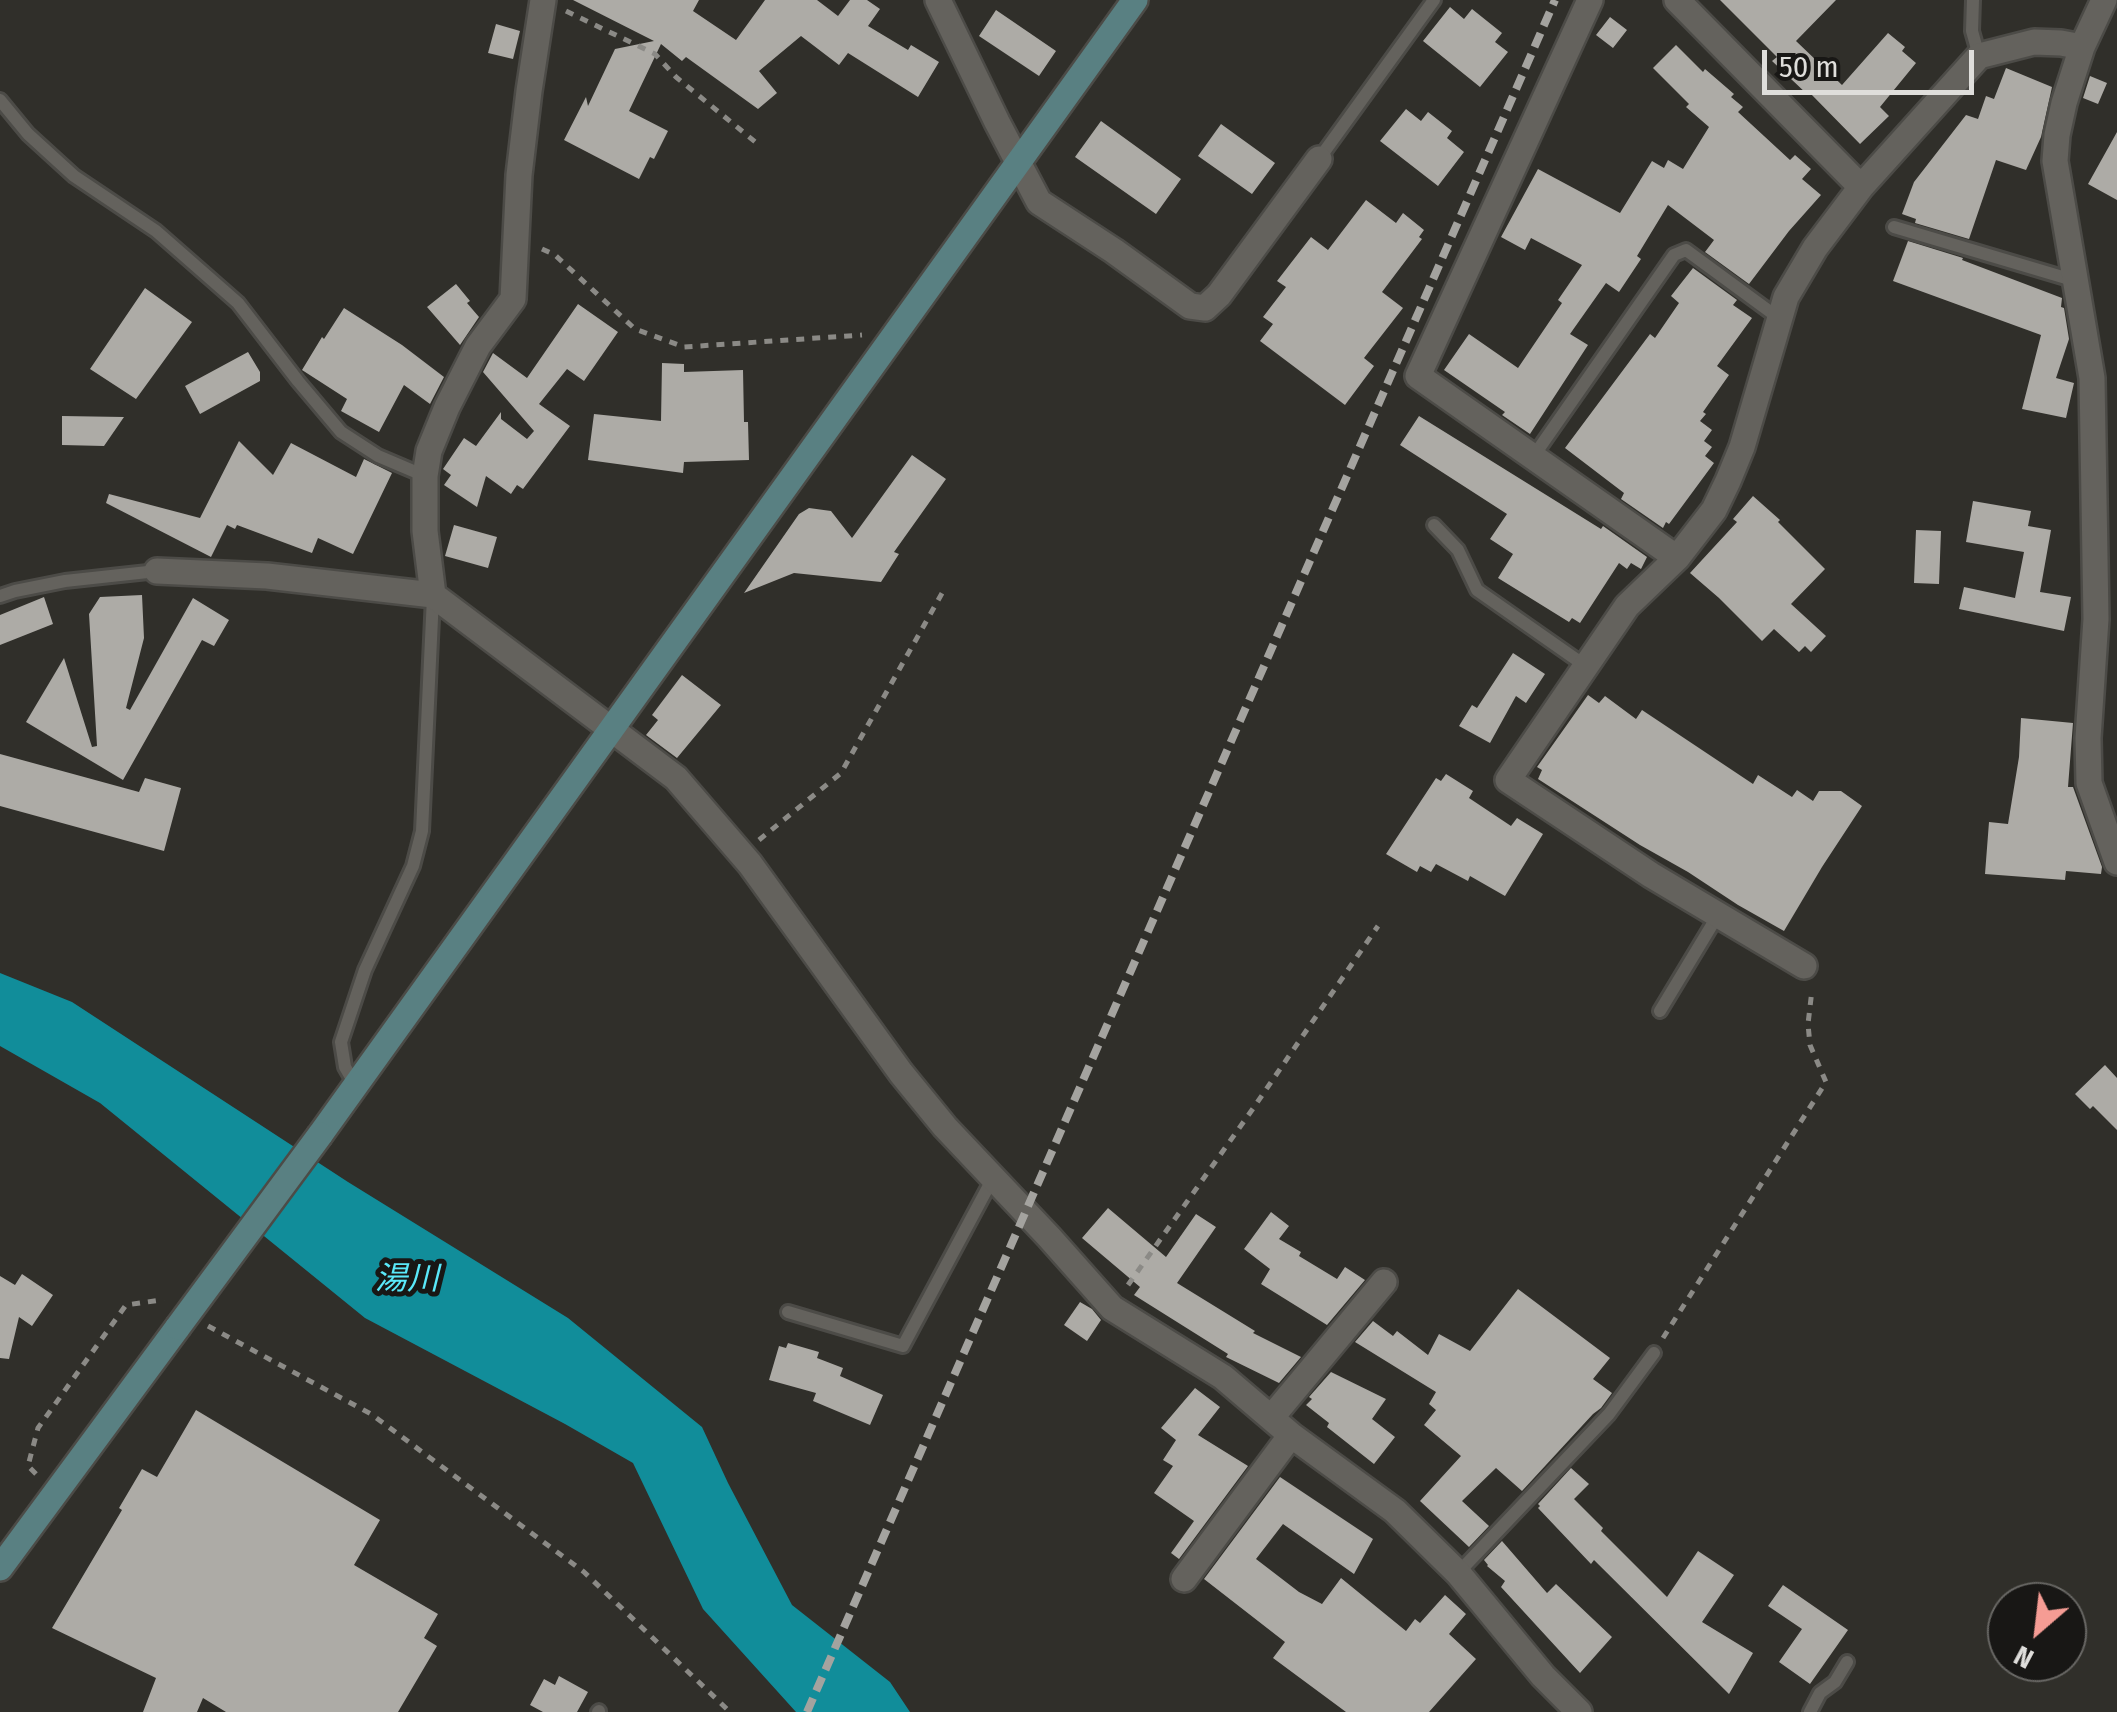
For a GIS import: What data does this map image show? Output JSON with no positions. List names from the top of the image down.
{
  "water": ["湯川"],
  "scale_bar": "50 m",
  "north": "bottom left"
}
